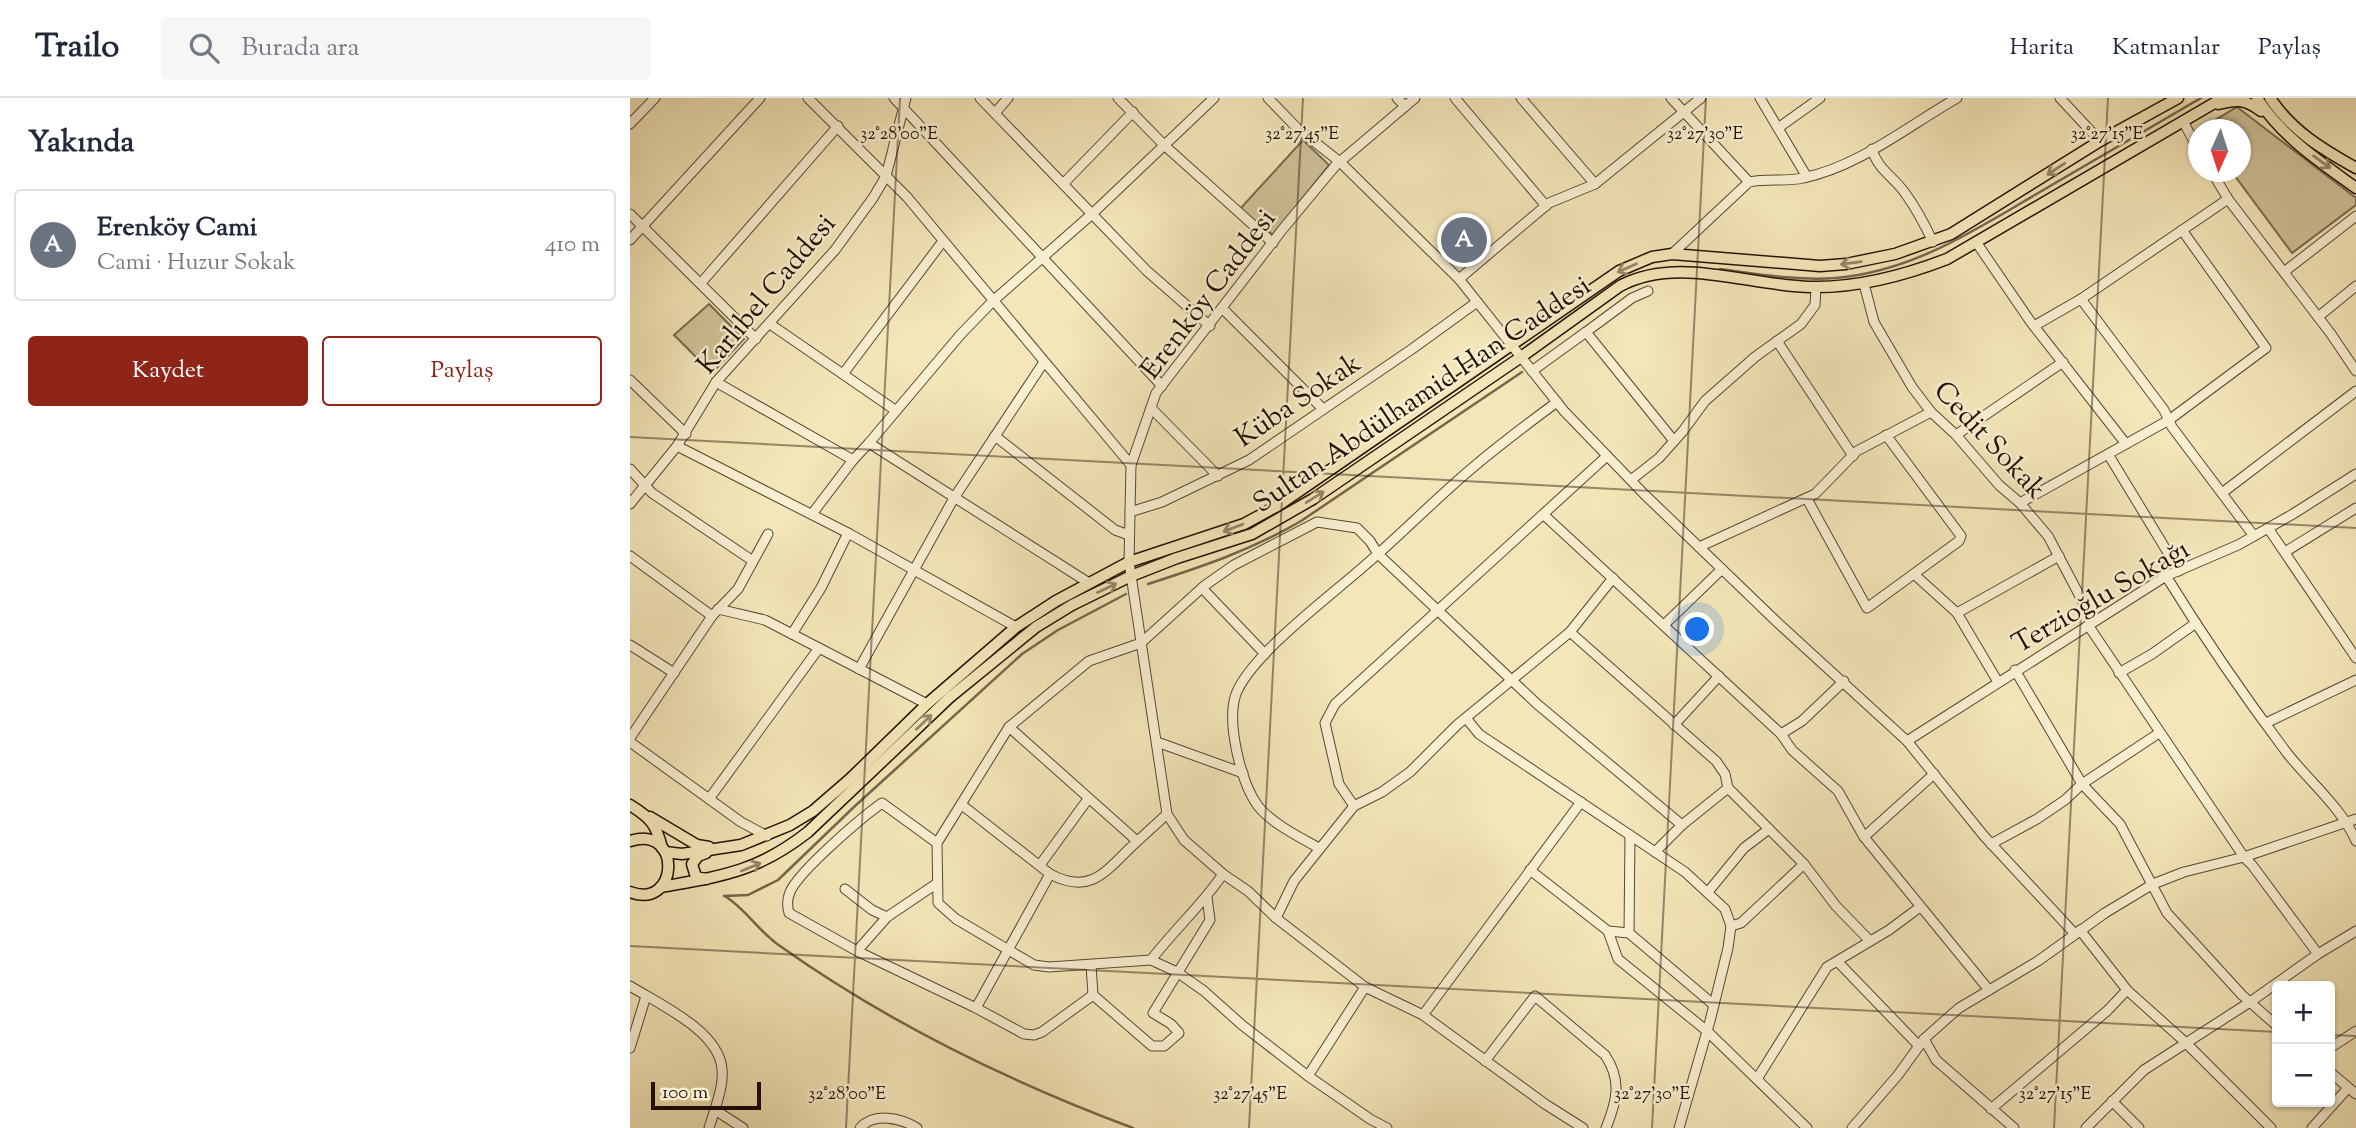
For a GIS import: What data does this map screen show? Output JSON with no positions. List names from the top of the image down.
{
  "streets": {
    "main road": ["Sultan Abdülhamid Han Caddesi"],
    "street": [
      "Karlıbel Caddesi",
      "Erenköy Caddesi",
      "Küba Sokak",
      "Cedit Sokak",
      "Terzioğlu Sokağı"
    ]
  },
  "crossings": [
    ["Erenköy Caddesi", "Sultan Abdülhamid Han Caddesi"],
    ["Erenköy Caddesi", "Küba Sokak"],
    ["Sultan Abdülhamid Han Caddesi", "Cedit Sokak"],
    ["Cedit Sokak", "Terzioğlu Sokağı"]
  ],
  "scale_bar": "100 m",
  "north": "bottom",
  "page": {
    "header": "Trailo",
    "search": "Burada ara",
    "nav": ["Harita", "Katmanlar", "Paylaş"],
    "heading": "Yakında",
    "list": [
      {
        "mark": "A",
        "name": "Erenköy Cami",
        "note": "Cami · Huzur Sokak",
        "value": "410 m"
      }
    ],
    "pins": "A",
    "buttons": ["Kaydet", "Paylaş"],
    "map_buttons": ["+", "−"],
    "scale": "100 m"
  },
  "coordinates": [
    "32°28'00\"E",
    "32°27'45\"E",
    "32°27'30\"E",
    "32°27'15\"E"
  ]
}
